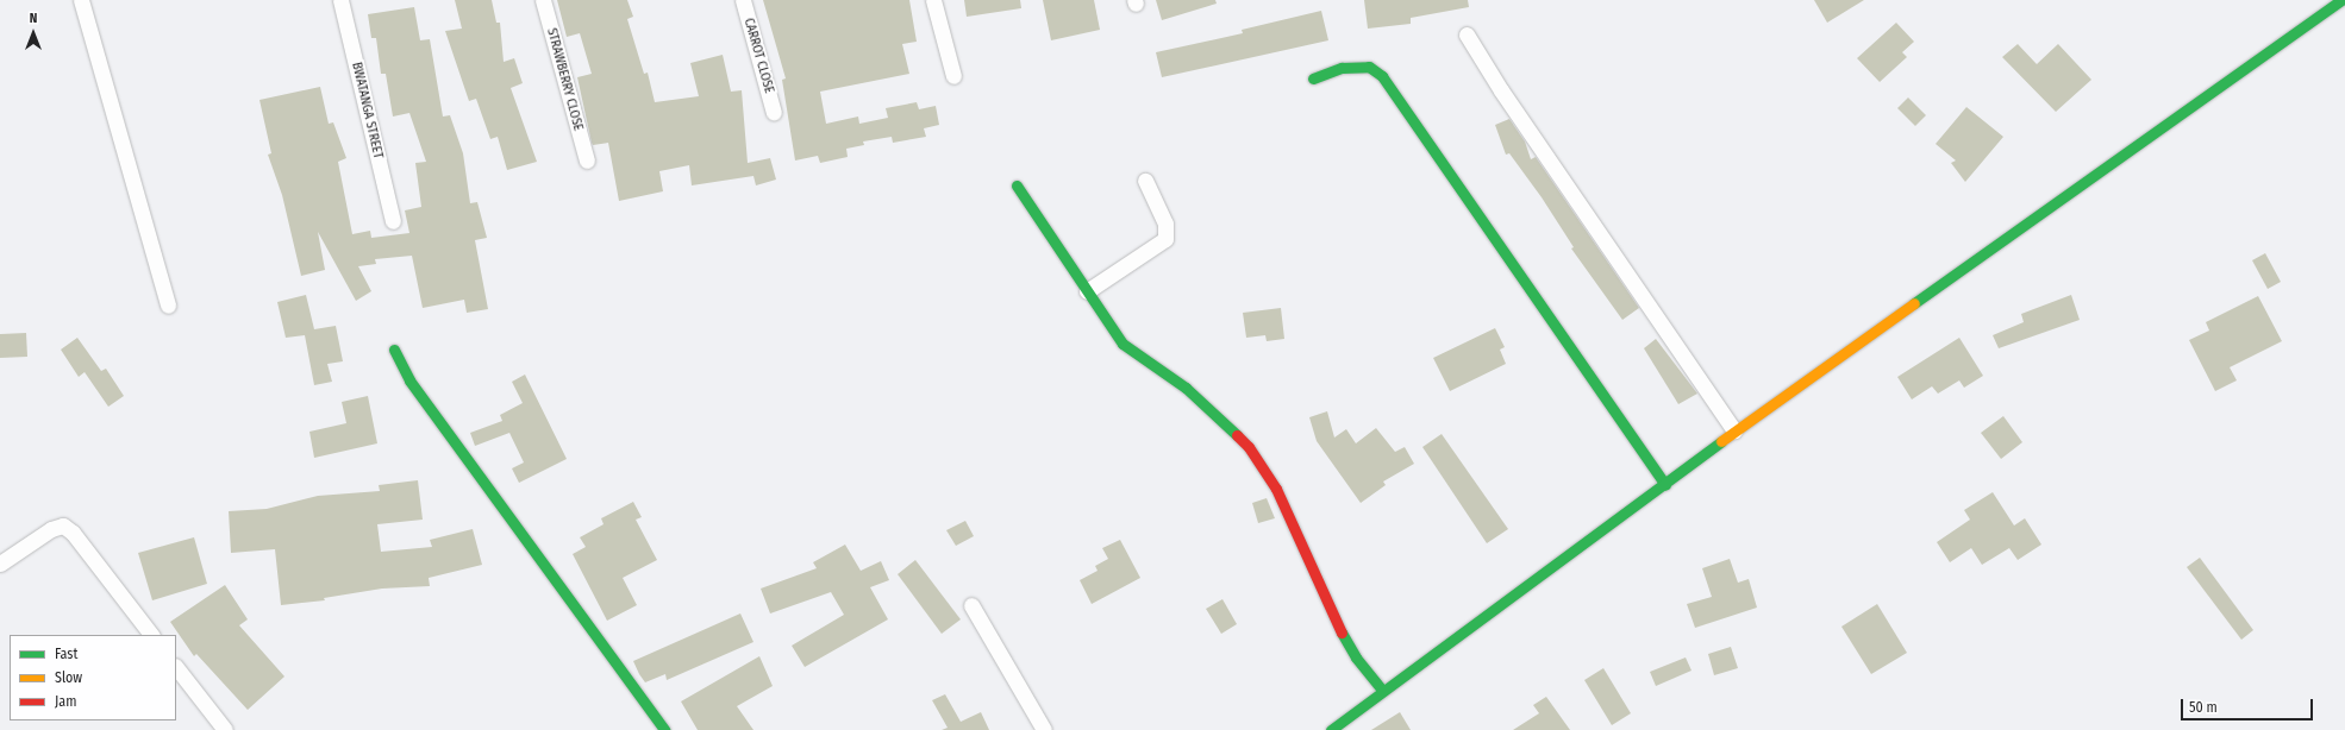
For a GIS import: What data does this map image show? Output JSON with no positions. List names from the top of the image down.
{
  "streets": {
    "street": ["CARROT CLOSE", "STRAWBERRY CLOSE", "BWATANGA STREET"]
  },
  "legend": ["Fast", "Slow", "Jam"],
  "scale_bar": "50 m",
  "north": "top"
}
